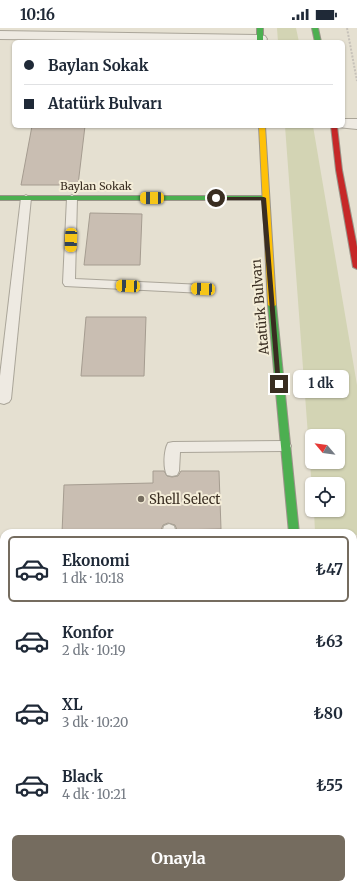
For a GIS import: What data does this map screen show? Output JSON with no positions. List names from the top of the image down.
{
  "streets": {
    "main road": ["Baylan Sokak", "Atatürk Bulvarı"]
  },
  "crossings": [
    ["Baylan Sokak", "Atatürk Bulvarı"]
  ],
  "places": ["Shell Select"],
  "north": "top left",
  "page": {
    "status": "10:16",
    "banner": ["Baylan Sokak", "Atatürk Bulvarı"],
    "bubble": "1 dk",
    "list": [
      {
        "name": "Ekonomi",
        "note": "1 dk · 10:18",
        "value": "₺47"
      },
      {
        "name": "Konfor",
        "note": "2 dk · 10:19",
        "value": "₺63"
      },
      {
        "name": "XL",
        "note": "3 dk · 10:20",
        "value": "₺80"
      },
      {
        "name": "Black",
        "note": "4 dk · 10:21",
        "value": "₺55"
      }
    ],
    "buttons": "Onayla"
  }
}
